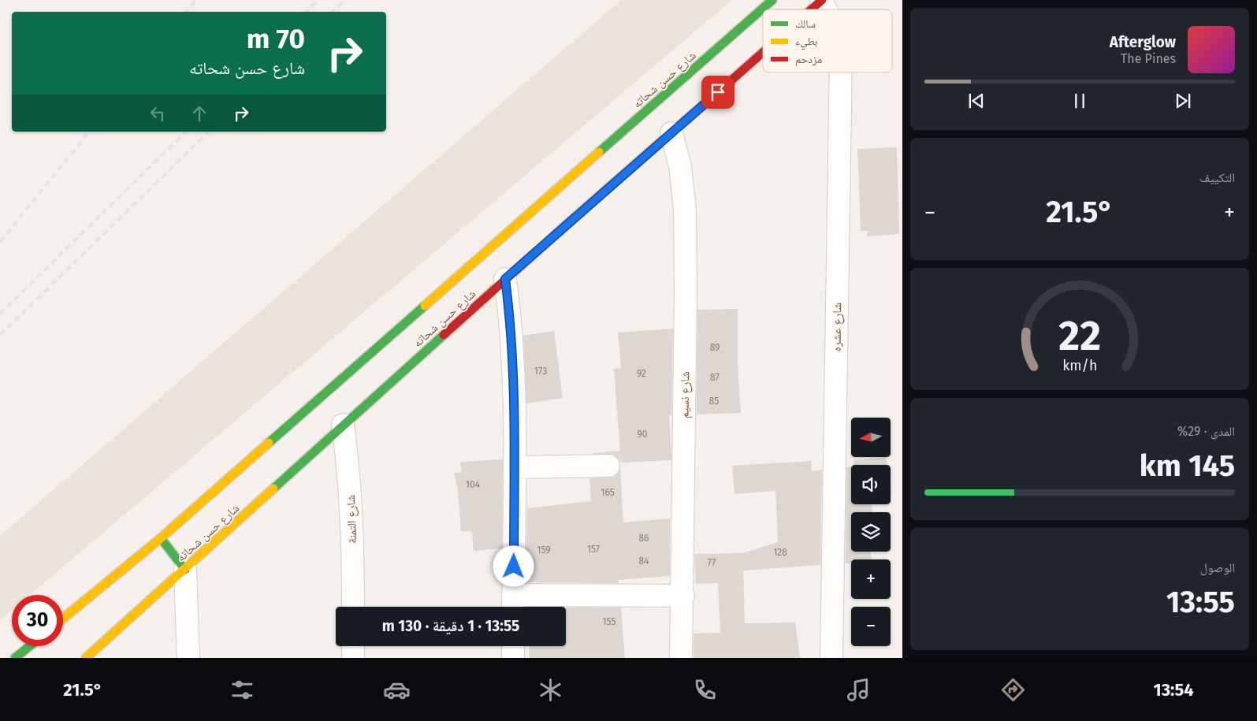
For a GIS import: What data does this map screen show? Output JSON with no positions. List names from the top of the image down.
{
  "streets": {
    "main road": ["شارع حسن شحاته"],
    "street": ["شارع عشره", "شارع نسيم", "شارع التمنة"]
  },
  "crossings": [
    ["شارع حسن شحاته", "شارع عشره"],
    ["شارع حسن شحاته", "شارع نسيم"],
    ["شارع حسن شحاته", "شارع التمنة"]
  ],
  "house_numbers": [
    "89",
    "173",
    "92",
    "87",
    "85",
    "90",
    "104",
    "165",
    "86",
    "157",
    "159",
    "128",
    "84",
    "77",
    "155"
  ],
  "legend": ["سالك", "بطيء", "مزدحم"],
  "north": "left",
  "page": {
    "turn": ["70 m", "شارع حسن شحاته"],
    "song": ["Afterglow", "The Pines"],
    "tile": [
      "التكييف",
      ["المدى · 29%", "145 km"],
      ["الوصول", "13:55"]
    ],
    "heat": ["−", "21.5°", "+"],
    "map_buttons": ["+", "−"],
    "limit": "30",
    "trip": "13:55 · 1 دقيقة · 130 m",
    "tabs": ["13:54", "21.5°"],
    "gauge": ["22", "km/h"]
  }
}
